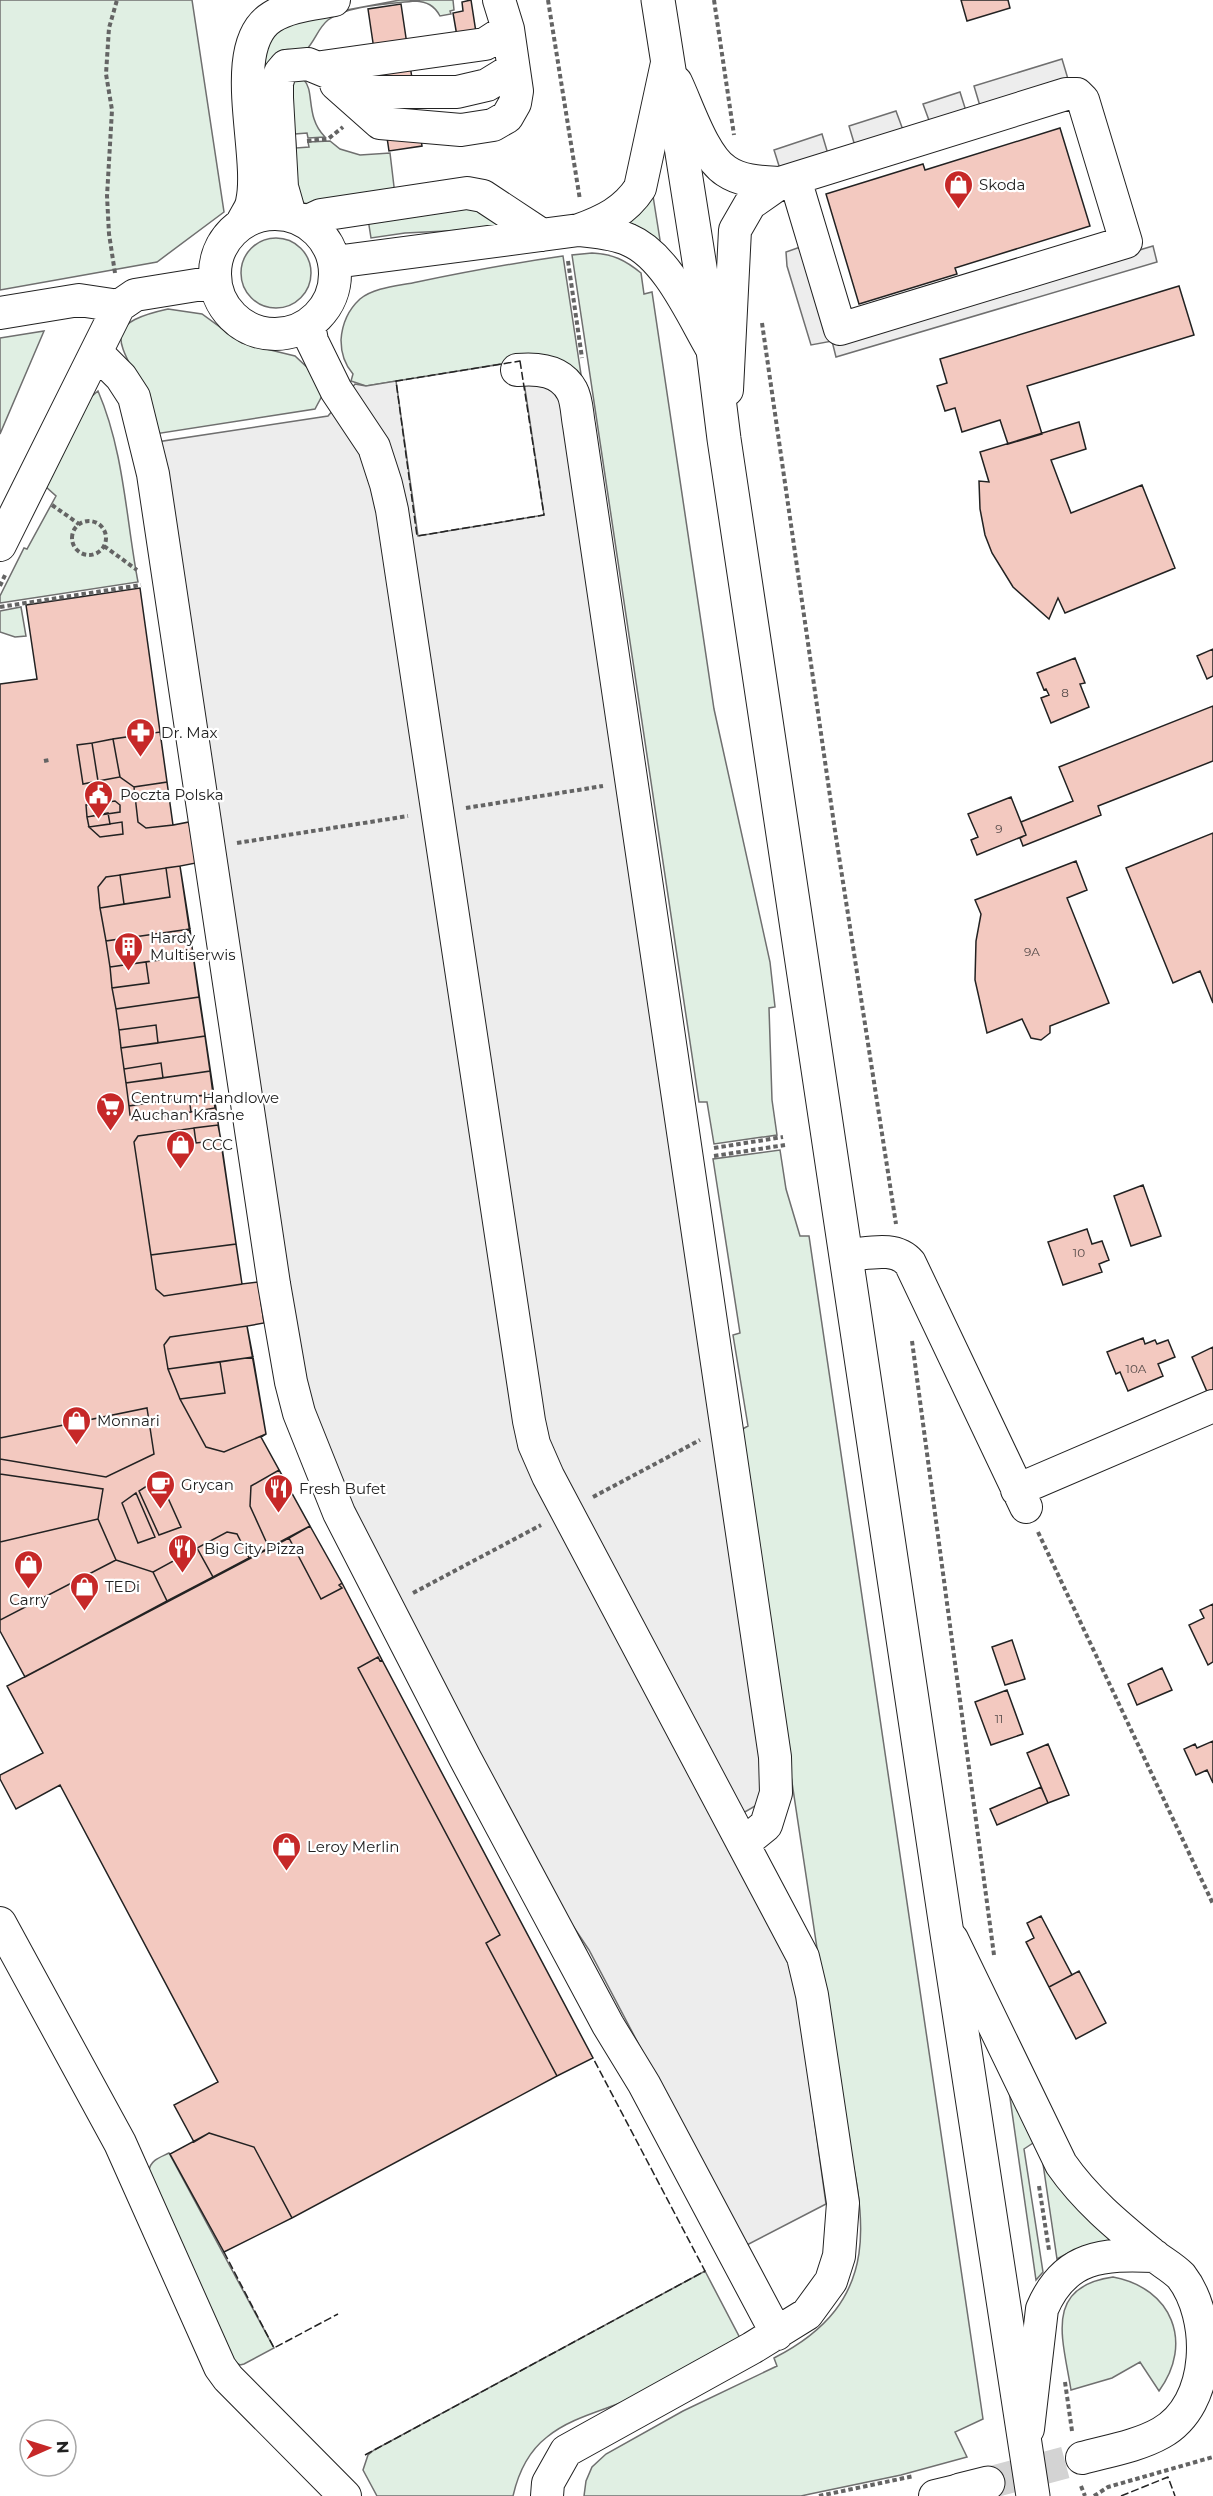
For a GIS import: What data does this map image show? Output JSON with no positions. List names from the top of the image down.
{
  "places": {
    "shop": [
      "Skoda",
      "CCC",
      "Monnari",
      "Carry",
      "TEDi",
      "Leroy Merlin"
    ],
    "pharmacy": ["Dr. Max"],
    "public building": ["Poczta Polska"],
    "building": ["Hardy Multiserwis"],
    "supermarket": ["Centrum Handlowe Auchan Krasne"],
    "cafe": ["Grycan"],
    "restaurant": ["Fresh Bufet", "Big City Pizza"]
  },
  "house_numbers": [
    "8",
    "9",
    "9A",
    "10",
    "10A",
    "11"
  ],
  "north": "right"
}
